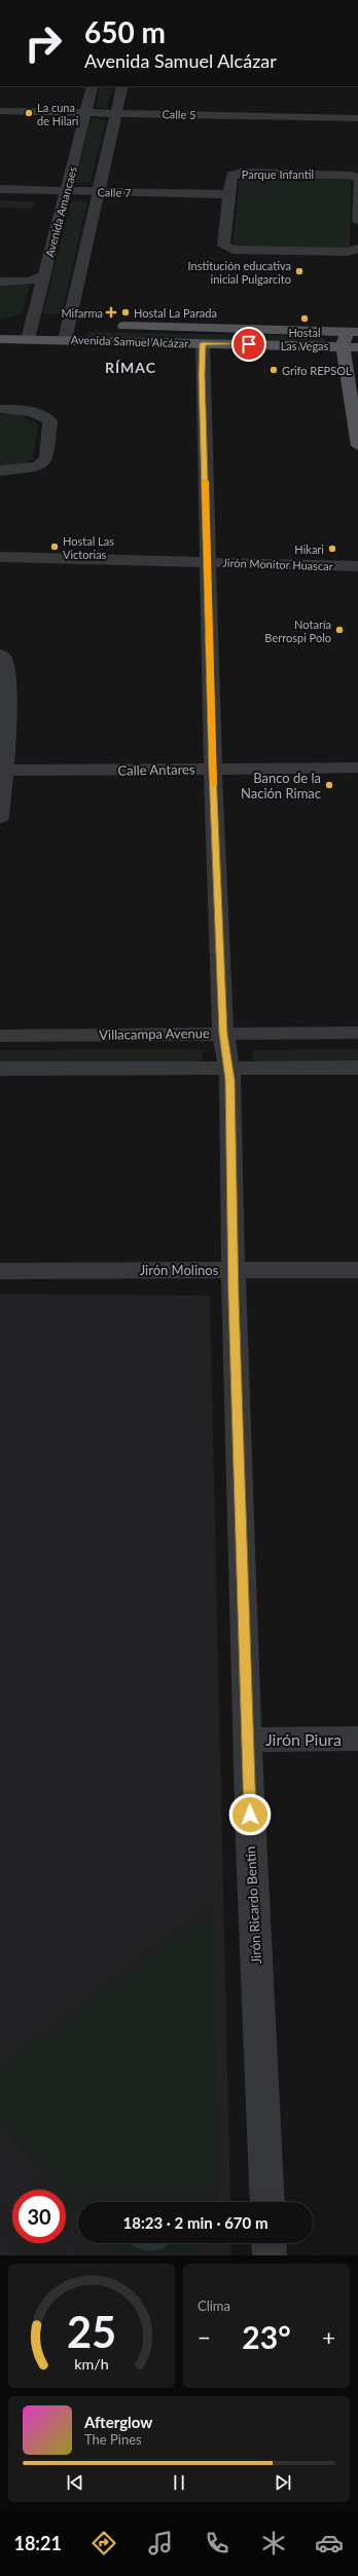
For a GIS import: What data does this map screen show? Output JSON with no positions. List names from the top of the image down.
{
  "streets": {
    "main road": ["Avenida Samuel Alcázar"],
    "street": [
      "Calle 5",
      "Parque Infantil",
      "Calle 7",
      "Avenida Amancaes",
      "Jirón Monitor Huascar",
      "Calle Antares",
      "Villacampa Avenue",
      "Jirón Molinos",
      "Jirón Piura",
      "Jirón Ricardo Bentin"
    ]
  },
  "crossings": [
    ["Calle 5", "Avenida Amancaes"],
    ["Parque Infantil", "Calle 7"],
    ["Calle 7", "Avenida Amancaes"],
    ["Avenida Amancaes", "Avenida Samuel Alcázar"],
    ["Avenida Samuel Alcázar", "Jirón Ricardo Bentin"],
    ["Jirón Monitor Huascar", "Jirón Ricardo Bentin"],
    ["Calle Antares", "Jirón Ricardo Bentin"],
    ["Villacampa Avenue", "Jirón Ricardo Bentin"],
    ["Jirón Molinos", "Jirón Ricardo Bentin"],
    ["Jirón Piura", "Jirón Ricardo Bentin"]
  ],
  "districts": ["RÍMAC"],
  "places": {
    "other": [
      "La cuna de Hilari",
      "Institución educativa inicial Pulgarcito",
      "Hostal La Parada",
      "Hostal Las Vegas",
      "Grifo REPSOL",
      "Hostal Las Victorias",
      "Hikari",
      "Notaría Berrospi Polo",
      "Banco de la Nación Rimac"
    ],
    "health": ["Mifarma"]
  },
  "page": {
    "turn": ["650 m", "Avenida Samuel Alcázar"],
    "limit": "30",
    "trip": "18:23 · 2 min · 670 m",
    "tile": "Clima",
    "heat": ["−", "23°", "+"],
    "song": ["Afterglow", "The Pines"],
    "tabs": "18:21",
    "gauge": ["25", "km/h"]
  }
}
